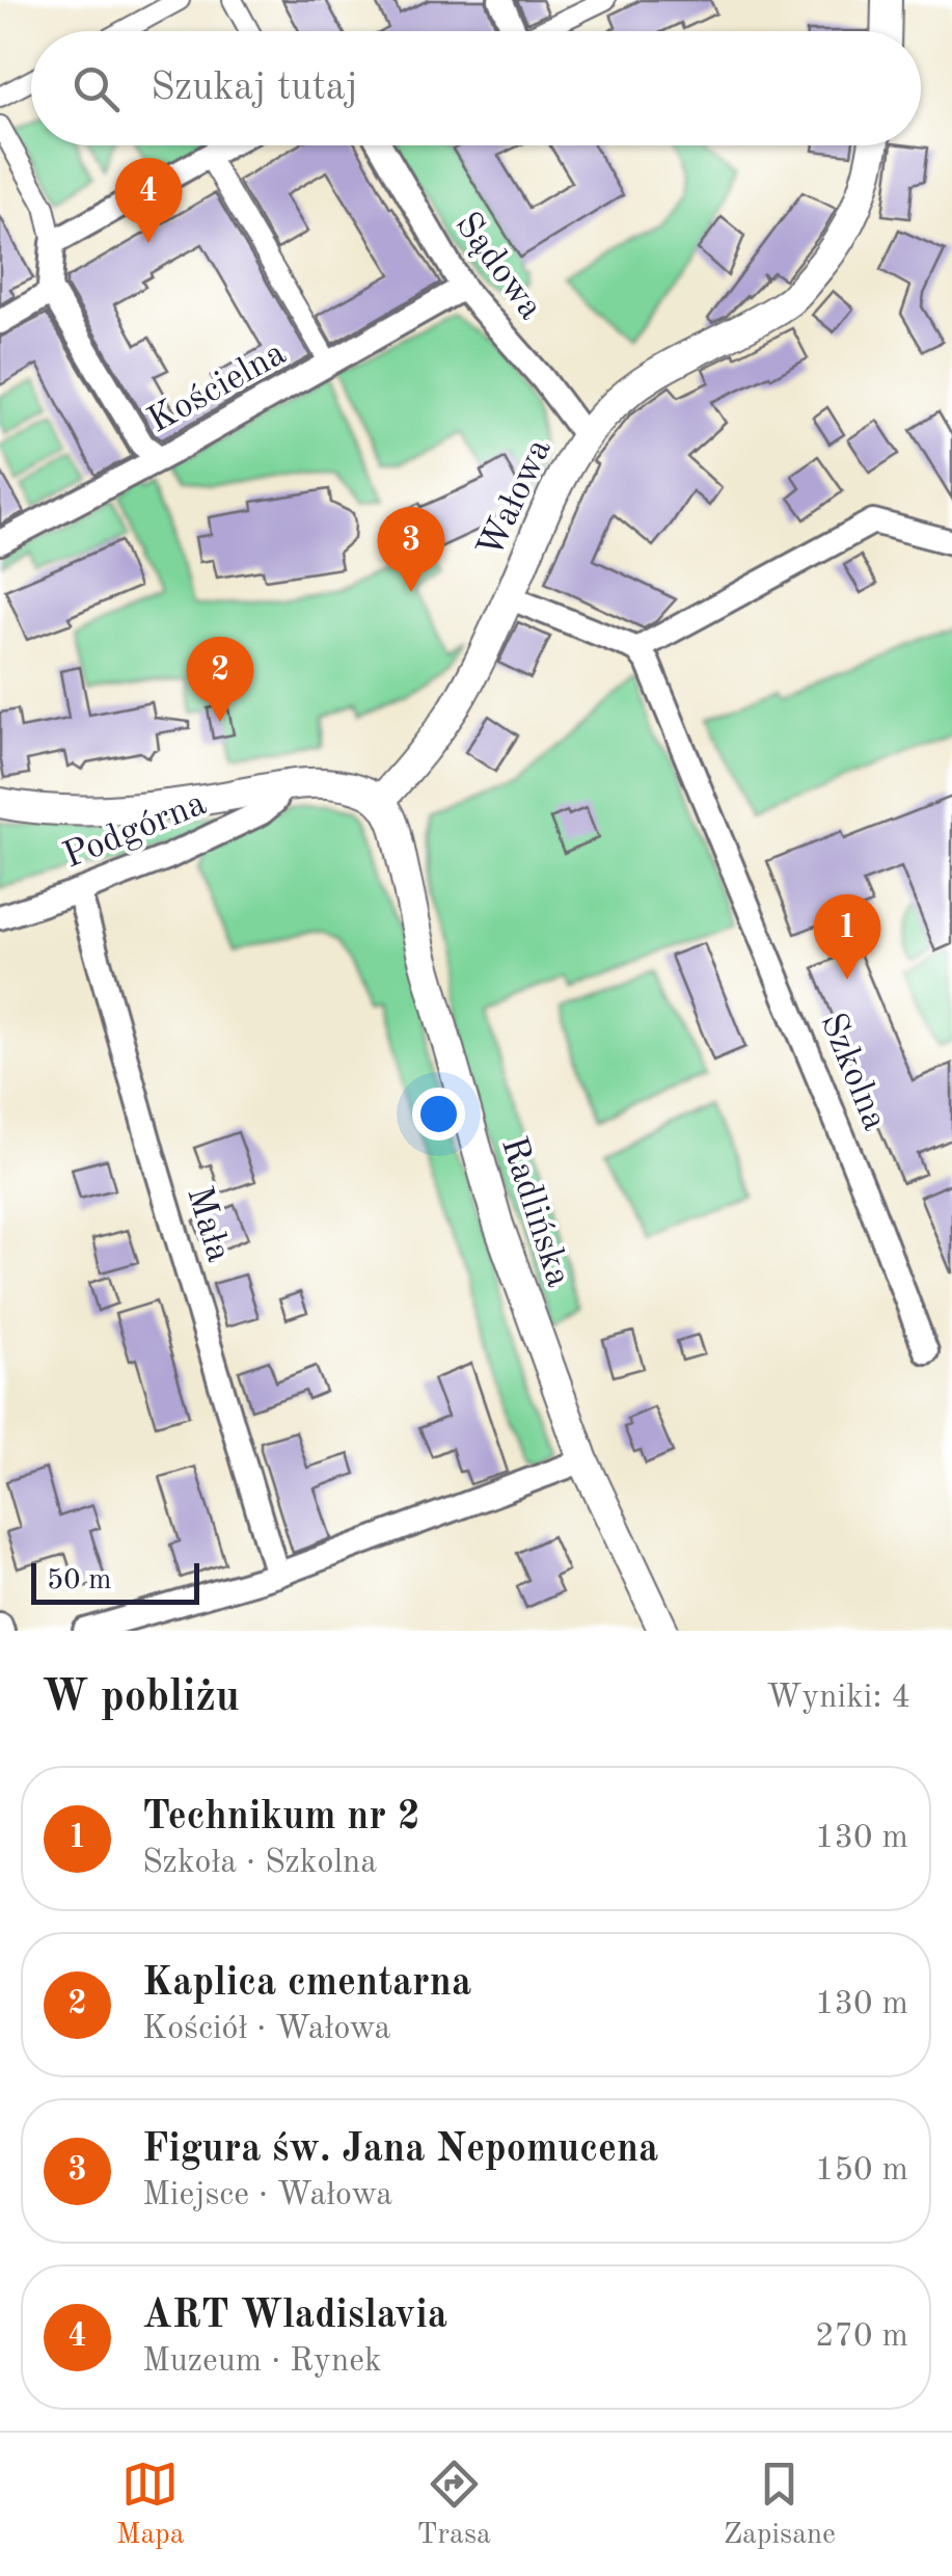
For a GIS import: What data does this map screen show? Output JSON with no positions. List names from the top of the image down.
{
  "streets": {
    "street": [
      "Sądowa",
      "Kościelna",
      "Wałowa",
      "Podgórna",
      "Szkolna",
      "Radlińska",
      "Mała"
    ]
  },
  "crossings": [
    ["Sądowa", "Kościelna"],
    ["Sądowa", "Wałowa"],
    ["Wałowa", "Radlińska"],
    ["Podgórna", "Mała"]
  ],
  "scale_bar": "50 m",
  "page": {
    "search": "Szukaj tutaj",
    "pins": [
      "4",
      "3",
      "2",
      "1"
    ],
    "scale": "50 m",
    "heading": ["W pobliżu", "Wyniki: 4"],
    "list": [
      {
        "mark": "1",
        "name": "Technikum nr 2",
        "note": "Szkoła · Szkolna",
        "value": "130 m"
      },
      {
        "mark": "2",
        "name": "Kaplica cmentarna",
        "note": "Kościół · Wałowa",
        "value": "130 m"
      },
      {
        "mark": "3",
        "name": "Figura św. Jana Nepomucena",
        "note": "Miejsce · Wałowa",
        "value": "150 m"
      },
      {
        "mark": "4",
        "name": "ART Wladislavia",
        "note": "Muzeum · Rynek",
        "value": "270 m"
      }
    ],
    "nav": ["Mapa", "Trasa", "Zapisane"]
  }
}
